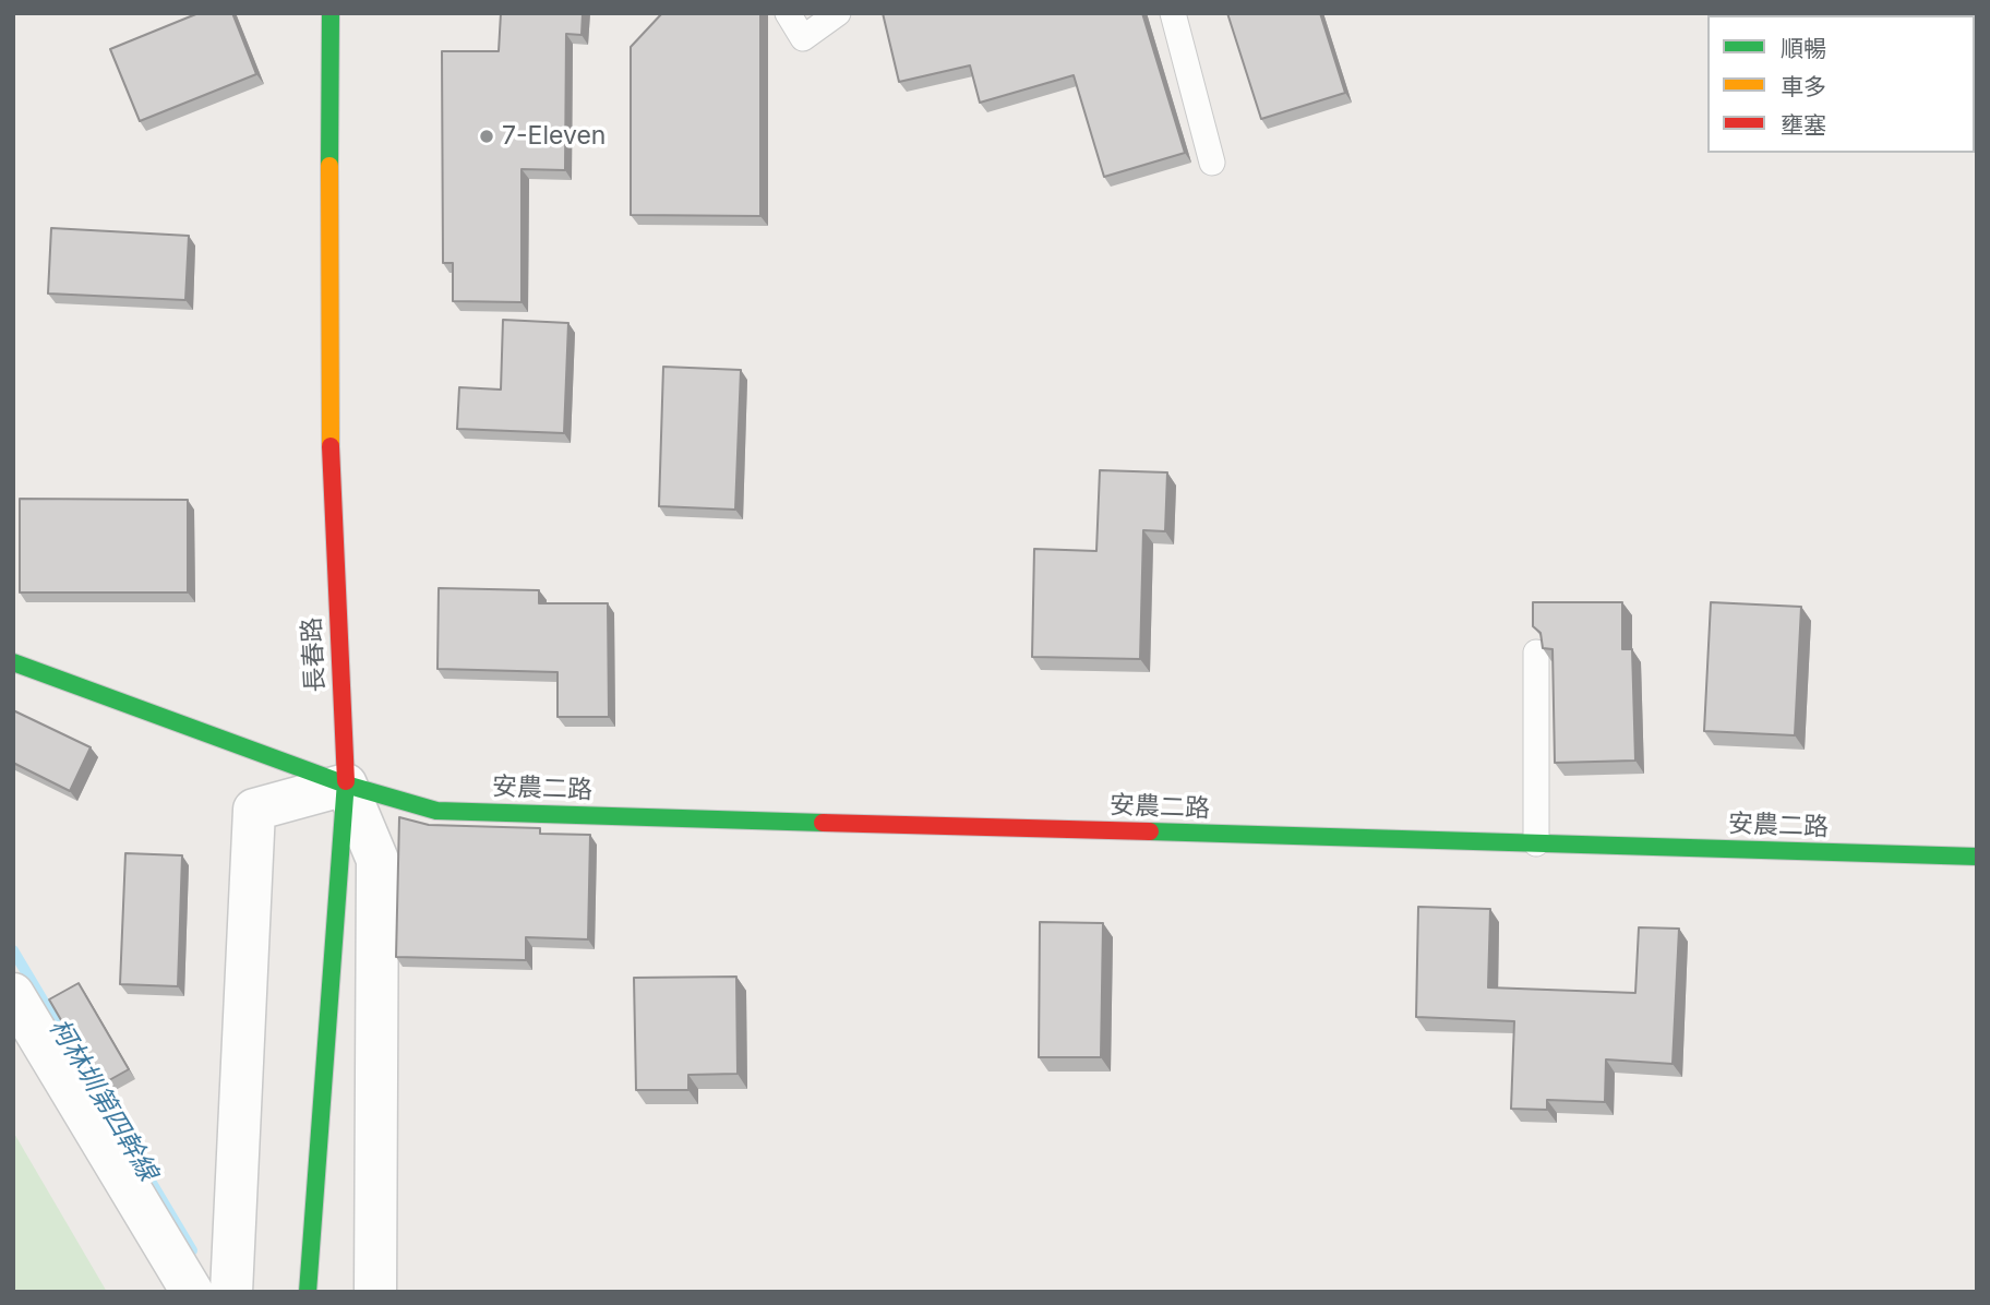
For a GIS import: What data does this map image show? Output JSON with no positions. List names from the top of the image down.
{
  "streets": {
    "street": ["長春路", "安農二路"]
  },
  "crossings": [
    ["長春路", "安農二路"]
  ],
  "water": ["柯林圳第四幹線"],
  "places": ["7-Eleven"],
  "legend": ["順暢", "車多", "壅塞"]
}
